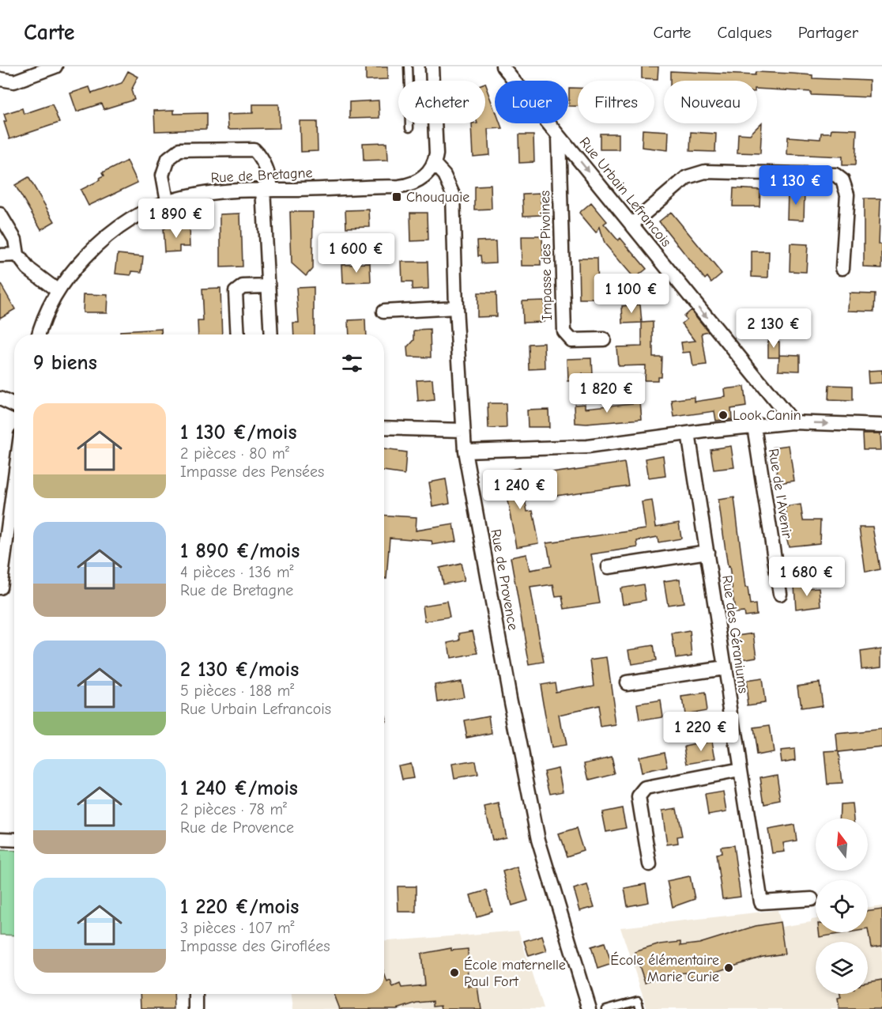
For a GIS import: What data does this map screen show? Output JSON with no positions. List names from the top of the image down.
{
  "streets": {
    "street": [
      "Rue de Bretagne",
      "Rue Urbain Lefrancois",
      "Impasse des Pivoines",
      "Rue de l'Avenir",
      "Rue de Provence",
      "Rue des Géraniums"
    ]
  },
  "crossings": [
    ["Rue de Bretagne", "Rue de Provence"],
    ["Rue Urbain Lefrancois", "Impasse des Pivoines"]
  ],
  "one_way": ["Rue Urbain Lefrancois"],
  "places": {
    "transit": ["Chouquaie"],
    "other": ["Look Canin", "École élémentaire Marie Curie", "École maternelle Paul Fort"]
  },
  "north": "top",
  "page": {
    "header": "Carte",
    "nav": ["Carte", "Calques", "Partager"],
    "chip": [
      "Acheter",
      "Louer",
      "Filtres",
      "Nouveau"
    ],
    "price": [
      "1 130 €",
      "1 890 €",
      "1 600 €",
      "1 100 €",
      "2 130 €",
      "1 820 €",
      "1 240 €",
      "1 680 €",
      "1 220 €"
    ],
    "heading": "9 biens",
    "list": [
      {
        "name": "1 130 €/mois",
        "note": "2 pièces · 80 m² · Impasse des Pensées"
      },
      {
        "name": "1 890 €/mois",
        "note": "4 pièces · 136 m² · Rue de Bretagne"
      },
      {
        "name": "2 130 €/mois",
        "note": "5 pièces · 188 m² · Rue Urbain Lefrancois"
      },
      {
        "name": "1 240 €/mois",
        "note": "2 pièces · 78 m² · Rue de Provence"
      },
      {
        "name": "1 220 €/mois",
        "note": "3 pièces · 107 m² · Impasse des Giroflées"
      }
    ]
  }
}
